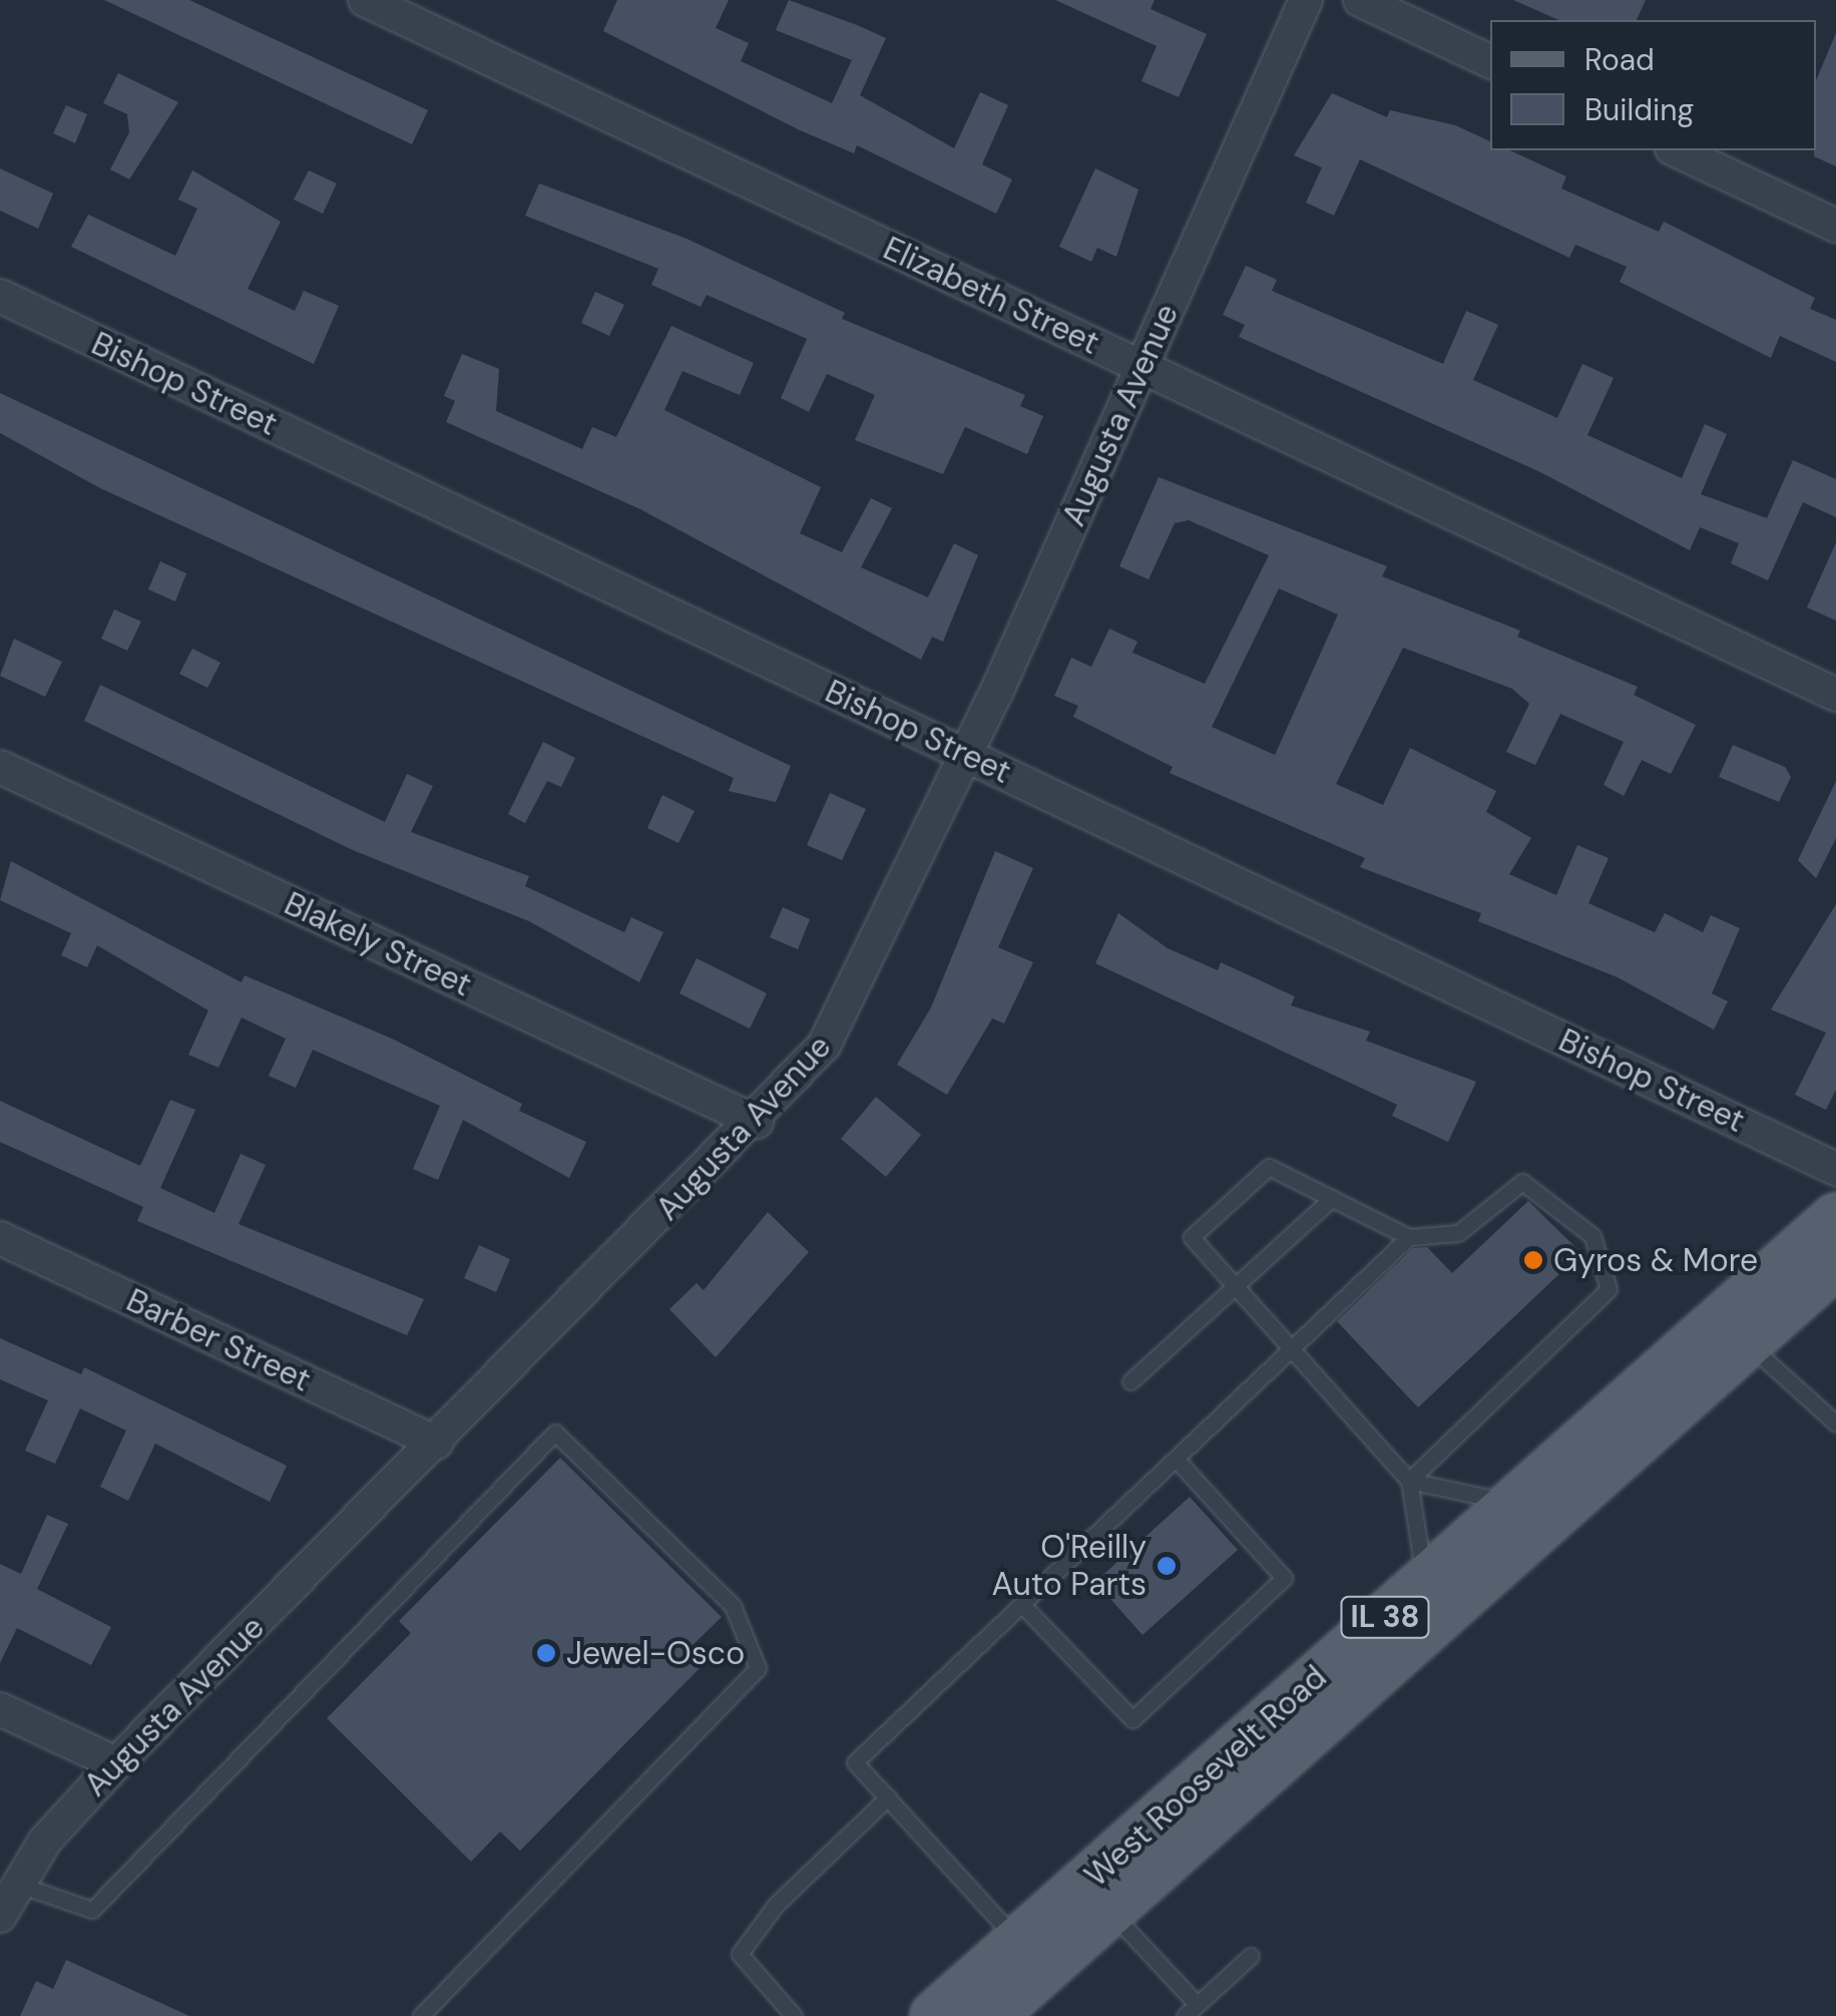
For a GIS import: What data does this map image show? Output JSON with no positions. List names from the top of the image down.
{
  "streets": {
    "main road": ["IL 38", "West Roosevelt Road"],
    "street": [
      "Elizabeth Street",
      "Bishop Street",
      "Augusta Avenue",
      "Blakely Street",
      "Barber Street"
    ]
  },
  "crossings": [
    ["Elizabeth Street", "Augusta Avenue"],
    ["Bishop Street", "Augusta Avenue"],
    ["Augusta Avenue", "Blakely Street"],
    ["Augusta Avenue", "Barber Street"]
  ],
  "places": ["Gyros & More", "O'Reilly Auto Parts", "Jewel-Osco"],
  "legend": ["Road", "Building"]
}
